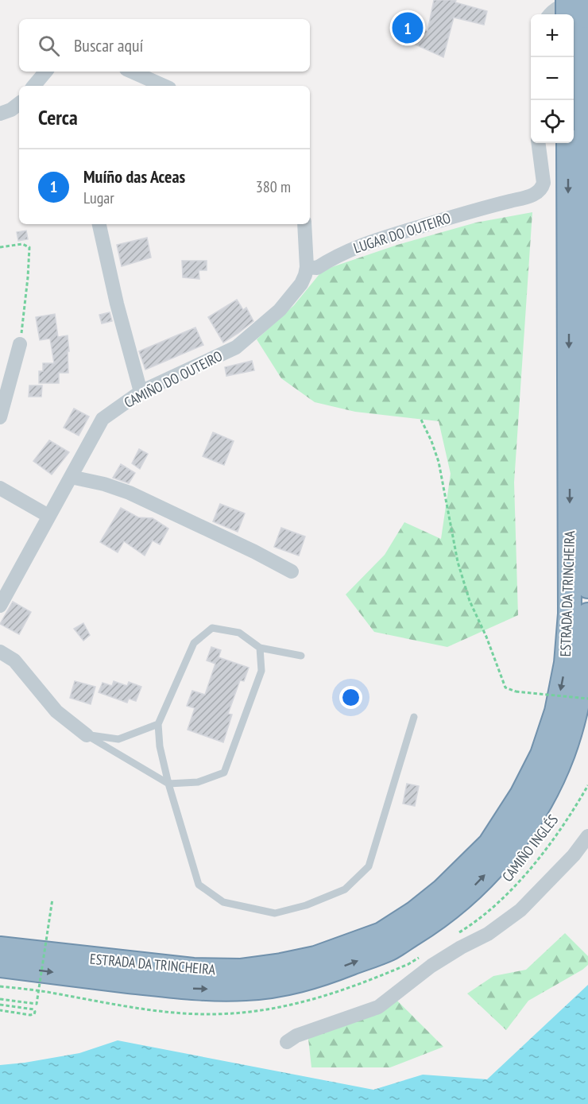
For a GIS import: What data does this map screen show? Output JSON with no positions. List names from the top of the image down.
{
  "streets": {
    "highway": ["ESTRADA DA TRINCHEIRA"],
    "street": ["LUGAR DO OUTEIRO", "CAMIÑO DO OUTEIRO"],
    "path": ["CAMIÑO INGLÉS"]
  },
  "crossings": [
    ["LUGAR DO OUTEIRO", "CAMIÑO DO OUTEIRO"]
  ],
  "page": {
    "pins": "1",
    "map_buttons": ["+", "−"],
    "search": "Buscar aquí",
    "heading": "Cerca",
    "list": [
      {
        "mark": "1",
        "name": "Muíño das Aceas",
        "note": "Lugar",
        "value": "380 m"
      }
    ]
  }
}
